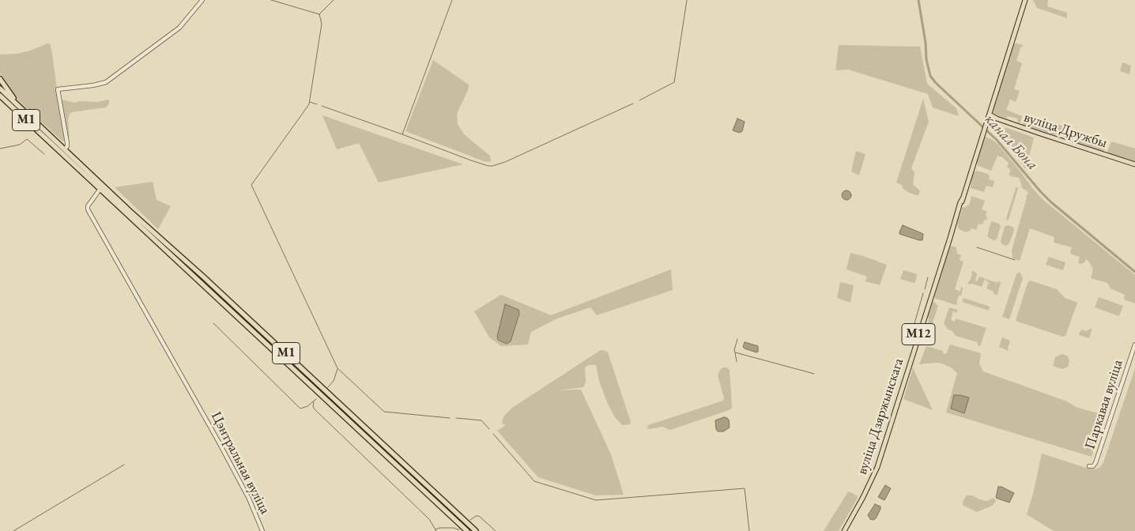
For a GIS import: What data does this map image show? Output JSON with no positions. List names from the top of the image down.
{
  "streets": {
    "highway": ["М1"],
    "main road": ["вуліца Дружбы", "М12", "вуліца Дзяржынскага"],
    "street": ["Паркавая вуліца", "Цэнтральная вуліца"]
  },
  "crossings": [
    ["М1", "Цэнтральная вуліца"],
    ["вуліца Дружбы", "М12"],
    ["вуліца Дружбы", "вуліца Дзяржынскага"],
    ["М12", "вуліца Дзяржынскага"]
  ],
  "water": ["канал Бона"]
}
